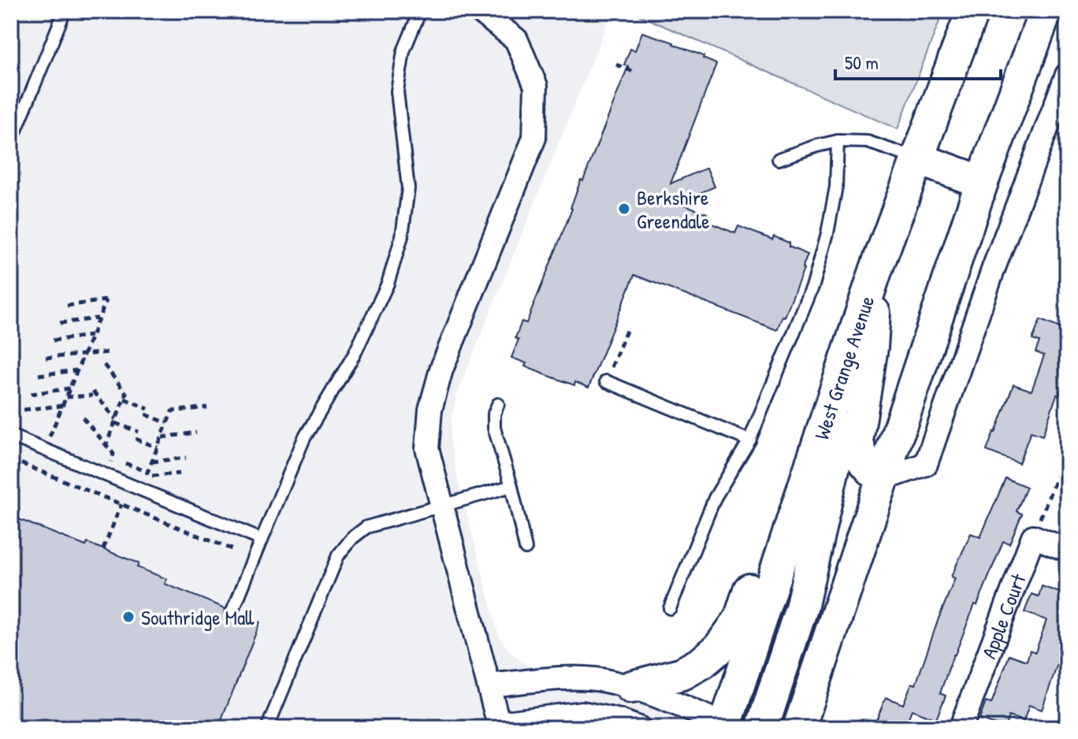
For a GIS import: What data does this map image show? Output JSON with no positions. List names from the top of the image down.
{
  "streets": {
    "street": ["West Grange Avenue", "Apple Court"]
  },
  "places": ["Berkshire Greendale", "Southridge Mall"],
  "scale_bar": "50 m"
}
